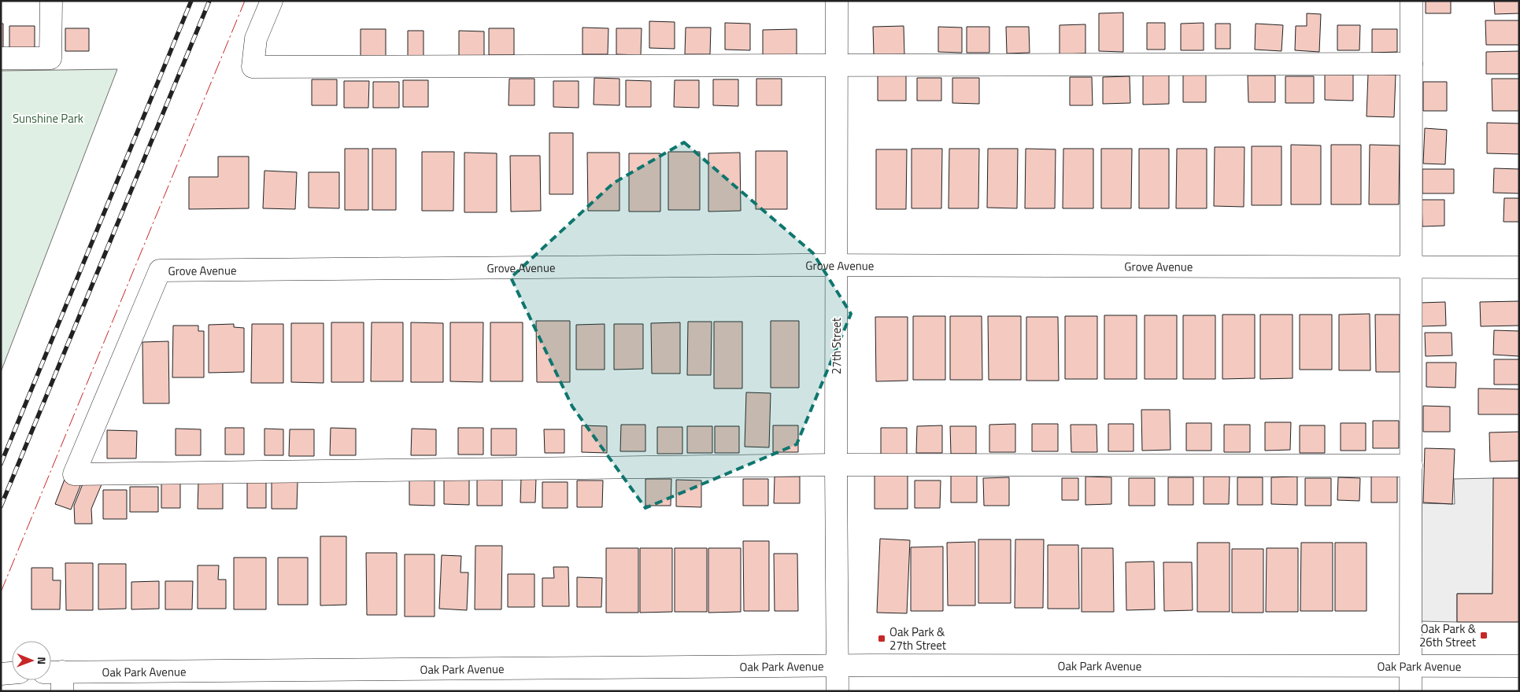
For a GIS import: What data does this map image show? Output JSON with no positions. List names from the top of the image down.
{
  "streets": {
    "street": ["Grove Avenue", "27th Street", "Oak Park Avenue"]
  },
  "crossings": [
    ["Grove Avenue", "27th Street"],
    ["27th Street", "Oak Park Avenue"]
  ],
  "parks": ["Sunshine Park"],
  "places": {
    "transit": ["Oak Park & 26th Street", "Oak Park & 27th Street"]
  },
  "north": "right"
}
